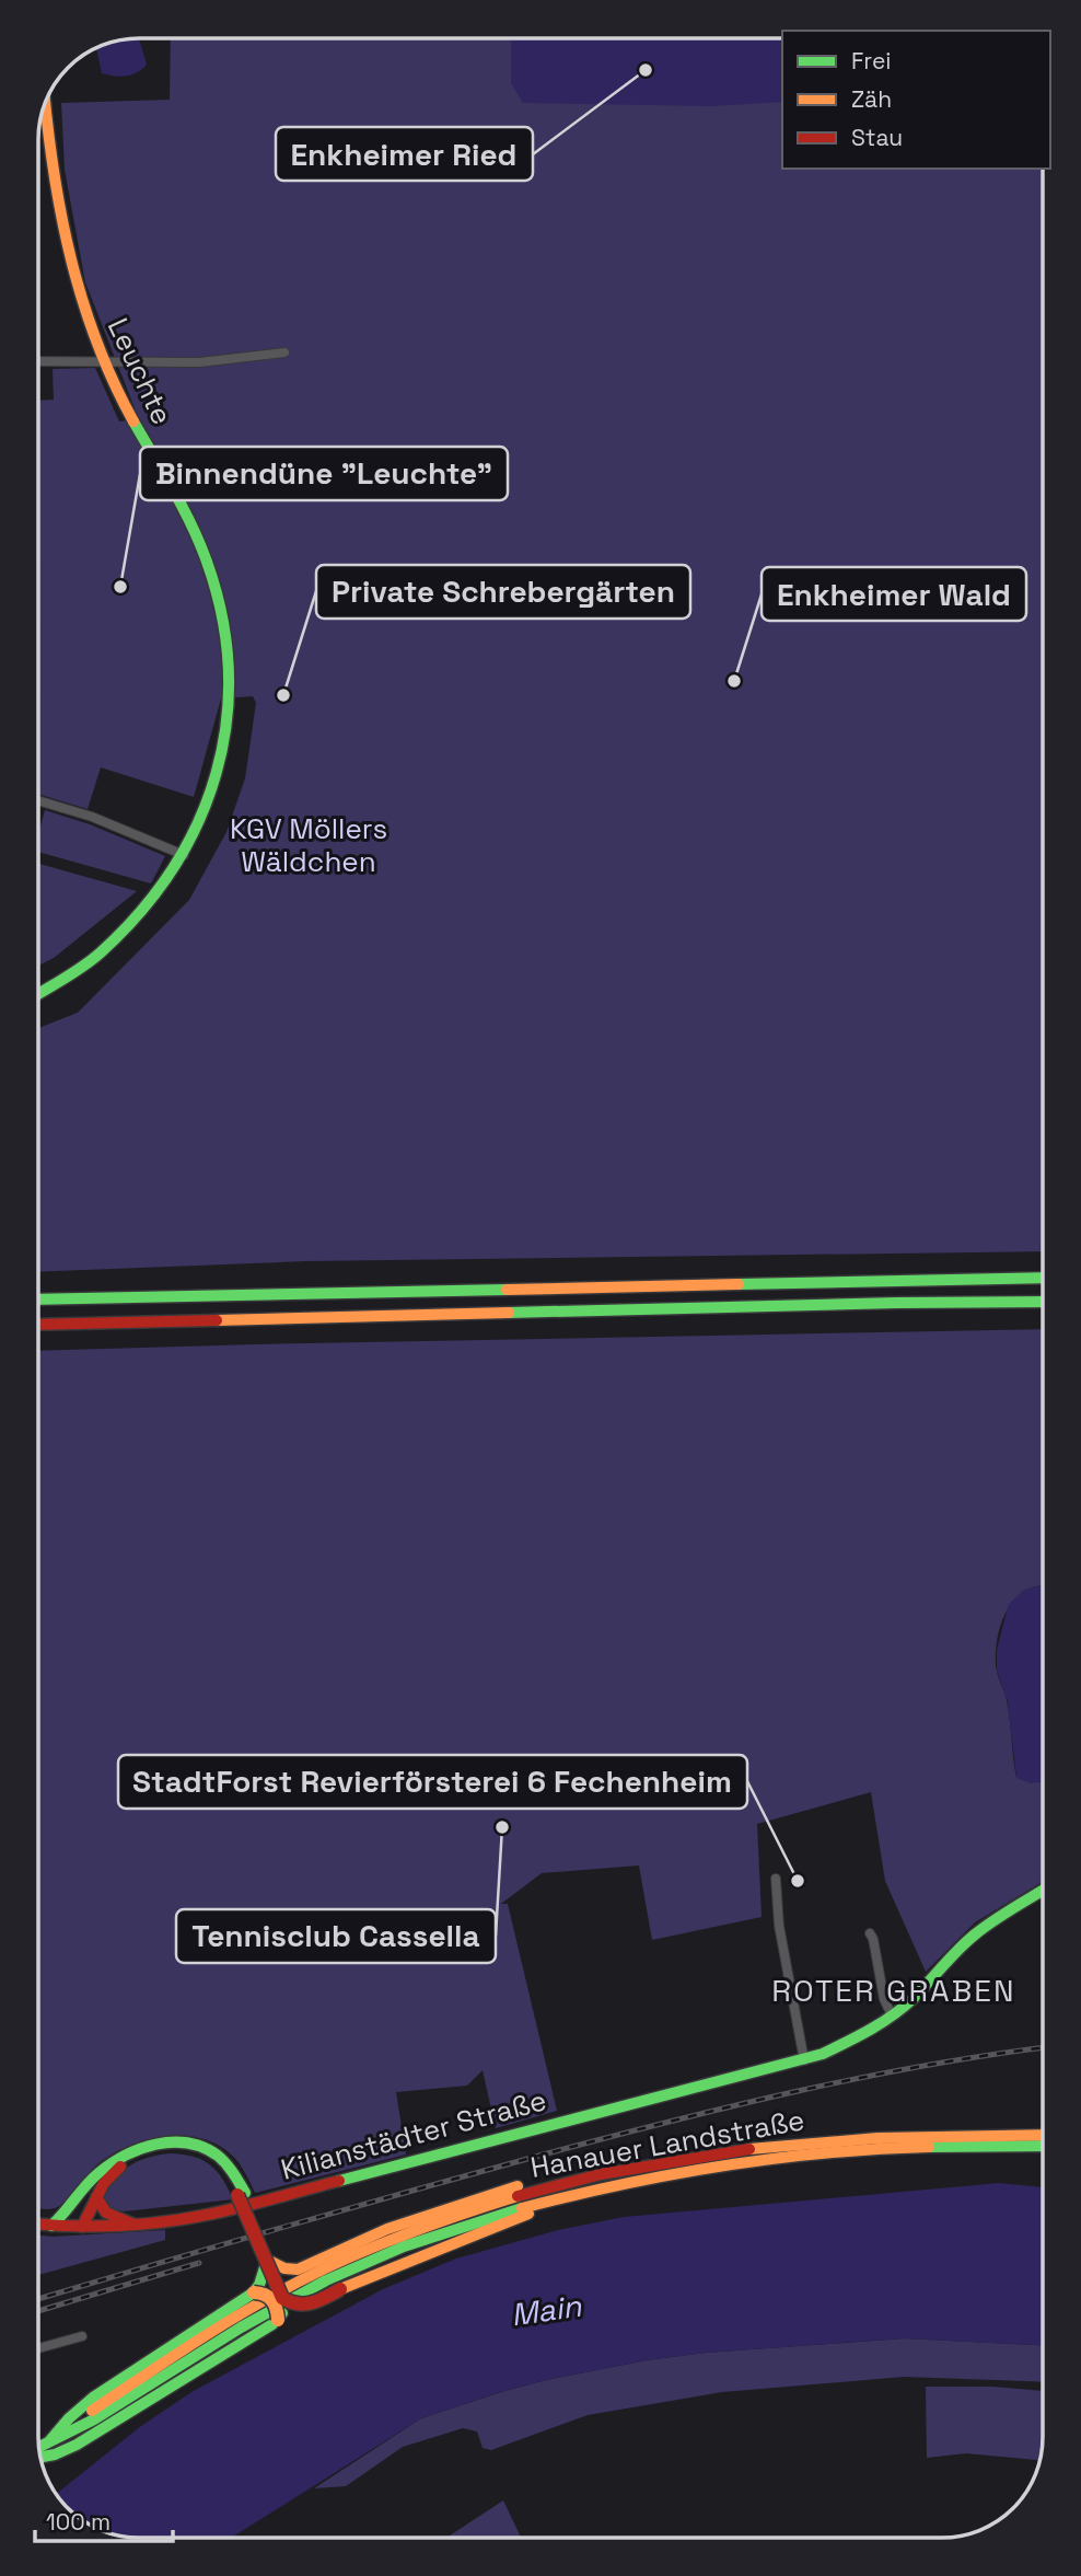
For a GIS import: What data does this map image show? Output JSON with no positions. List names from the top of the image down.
{
  "streets": {
    "main road": ["Leuchte", "Kilianstädter Straße", "Hanauer Landstraße"]
  },
  "districts": ["ROTER GRABEN"],
  "water": ["Main"],
  "parks": ["KGV Möllers Wäldchen"],
  "places": [
    "Enkheimer Ried",
    "Binnendüne \"Leuchte\"",
    "Enkheimer Wald",
    "Private Schrebergärten",
    "Tennisclub Cassella",
    "StadtForst Revierförsterei 6 Fechenheim"
  ],
  "legend": ["Frei", "Zäh", "Stau"],
  "scale_bar": "100 m"
}
